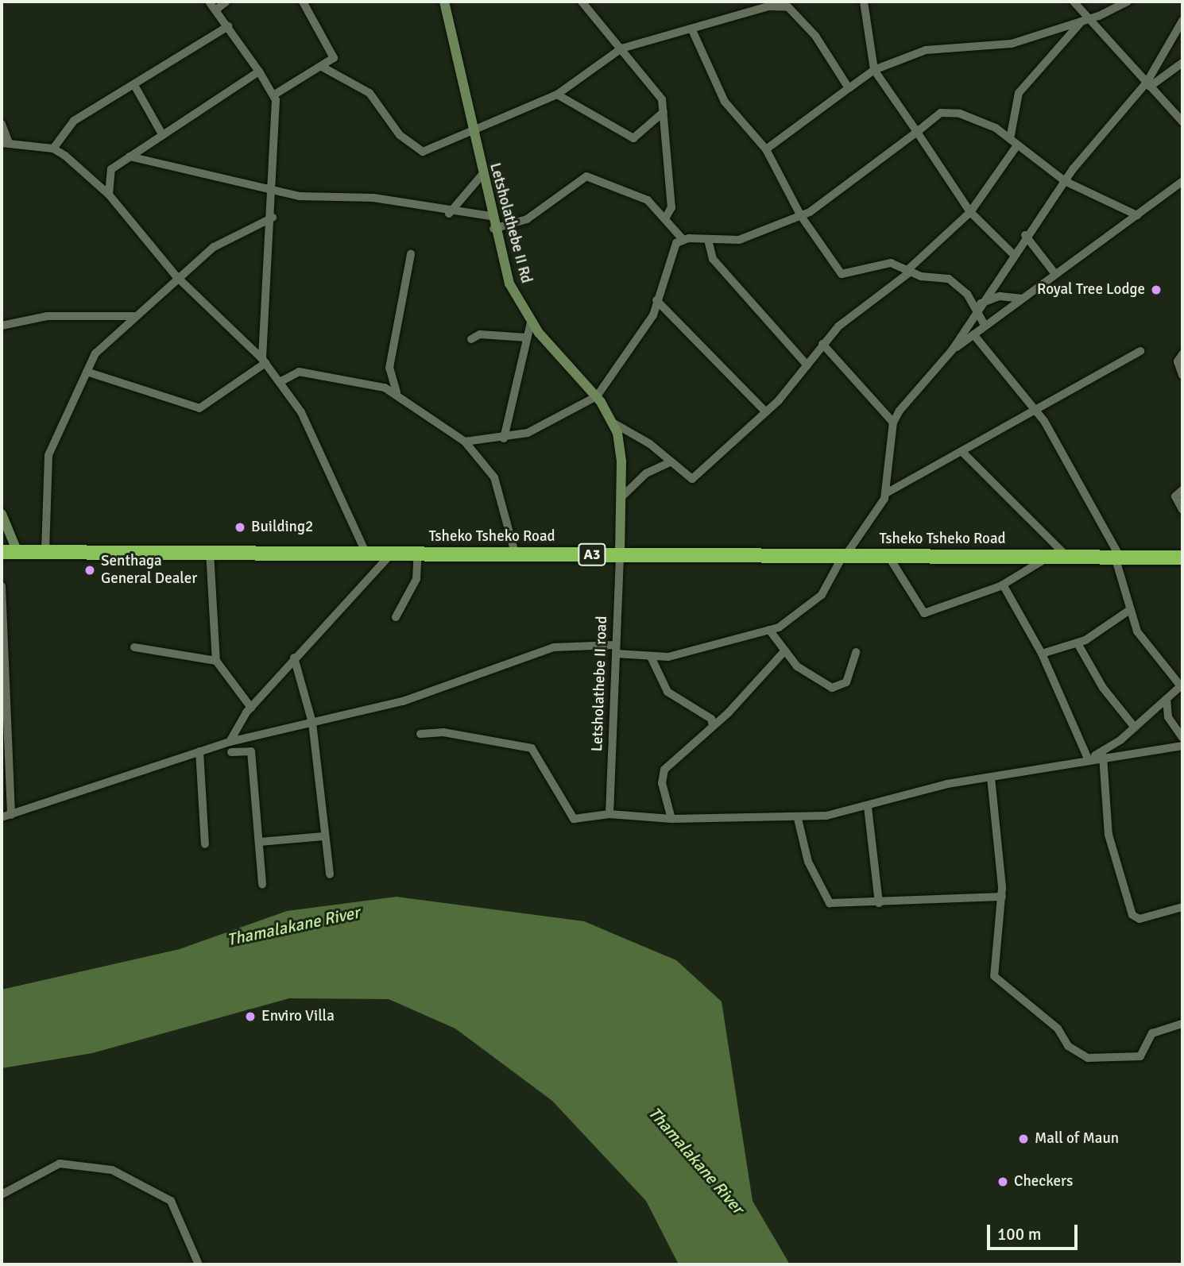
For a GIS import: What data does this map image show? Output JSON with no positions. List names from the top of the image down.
{
  "streets": {
    "highway": ["Tsheko Tsheko Road", "A3"],
    "street": ["Letsholathebe II Rd", "Letsholathebe II road"]
  },
  "crossings": [
    ["Letsholathebe II Rd", "Tsheko Tsheko Road"],
    ["Letsholathebe II Rd", "Letsholathebe II road"],
    ["Tsheko Tsheko Road", "Letsholathebe II road"]
  ],
  "water": ["Thamalakane River"],
  "places": [
    "Royal Tree Lodge",
    "Building2",
    "Senthaga General Dealer",
    "Enviro Villa",
    "Mall of Maun",
    "Checkers"
  ],
  "scale_bar": "100 m"
}
